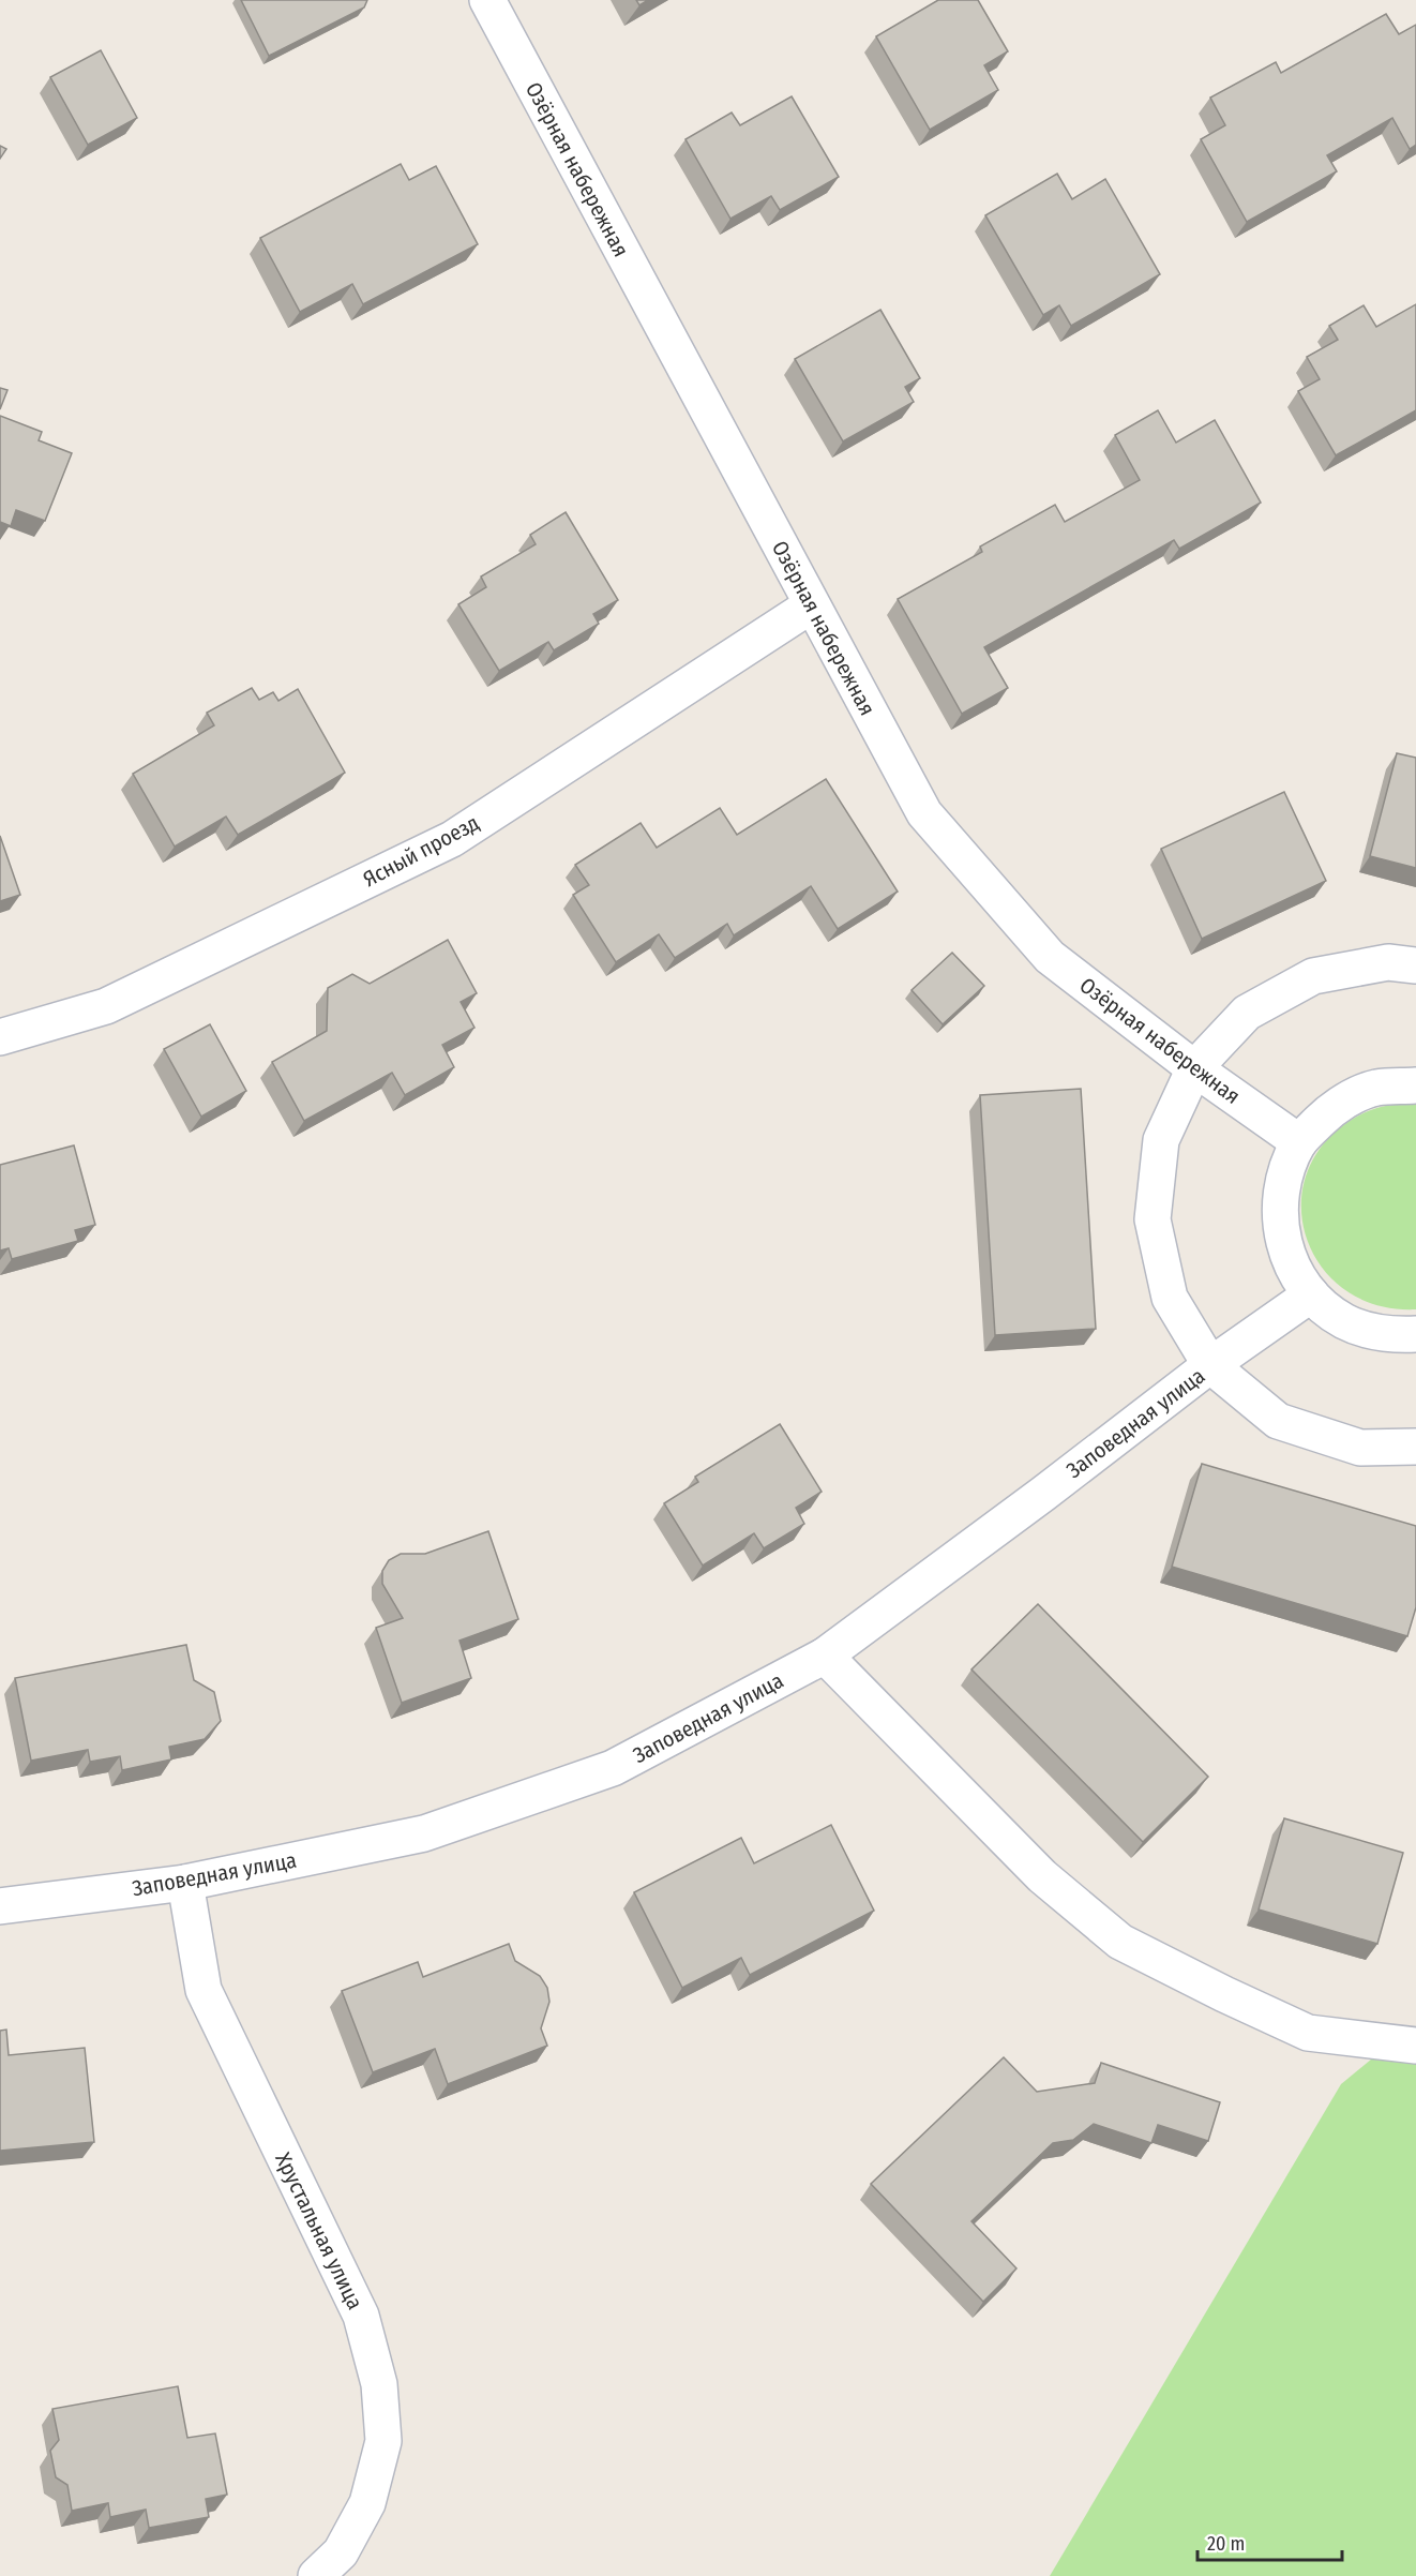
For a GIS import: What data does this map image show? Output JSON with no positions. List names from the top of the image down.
{
  "streets": {
    "street": [
      "Озёрная набережная",
      "Ясный проезд",
      "Заповедная улица",
      "Хрустальная улица"
    ]
  },
  "crossings": [
    ["Озёрная набережная", "Ясный проезд"],
    ["Заповедная улица", "Хрустальная улица"]
  ],
  "scale_bar": "20 m"
}
